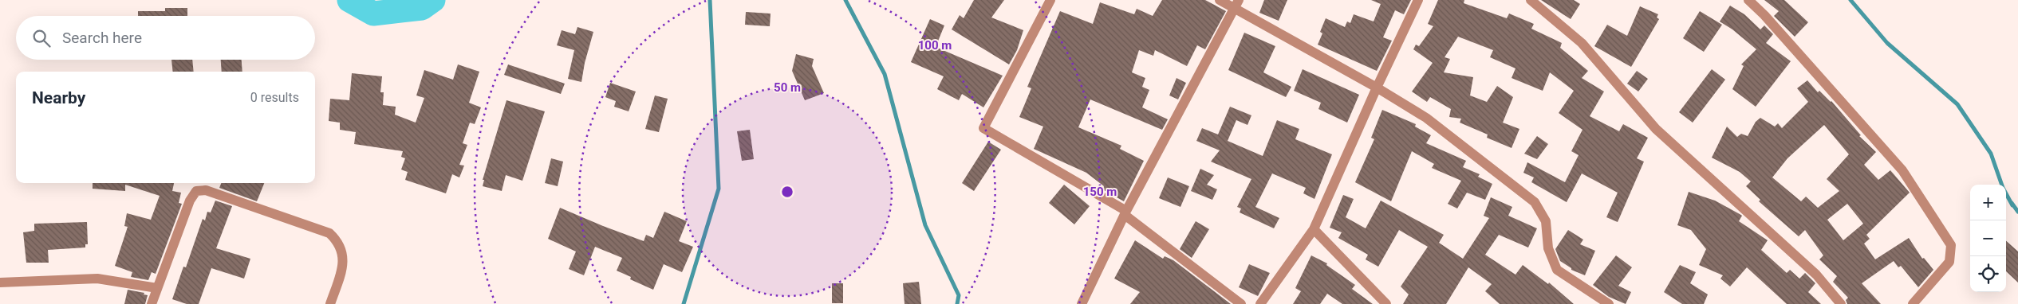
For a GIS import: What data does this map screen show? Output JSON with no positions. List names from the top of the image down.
{
  "page": {
    "search": "Search here",
    "heading": ["Nearby", "0 results"],
    "map_buttons": ["+", "−"]
  },
  "rings": ["100 m", "50 m", "150 m"]
}
